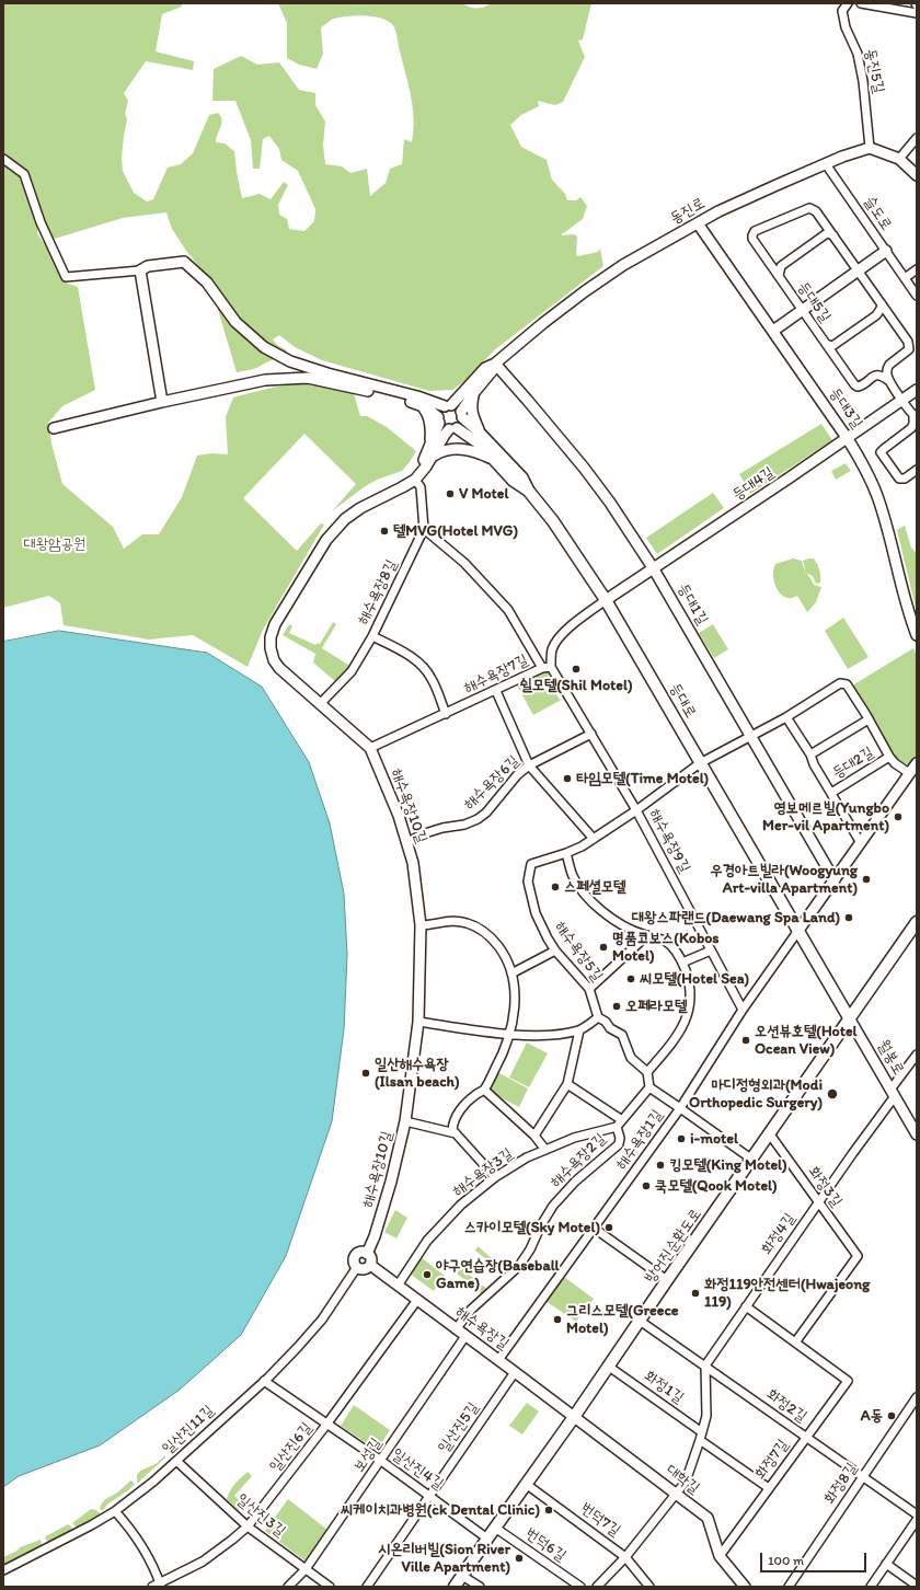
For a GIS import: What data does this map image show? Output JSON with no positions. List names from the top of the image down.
{
  "streets": {
    "main road": ["등대로", "방어진순환도로"],
    "street": [
      "동진5길",
      "동진로",
      "슬도로",
      "등대5길",
      "등대3길",
      "등대4길",
      "해수욕장8길",
      "등대1길",
      "해수욕장7길",
      "등대2길",
      "해수욕장6길",
      "해수욕장10길",
      "해수욕장9길",
      "해수욕장5길",
      "월봉로",
      "해수욕장1길",
      "해수욕장2길",
      "해수욕장3길",
      "화정3길",
      "화정4길",
      "해수욕장길",
      "화정1길",
      "화정2길",
      "일산진5길",
      "일산진11길",
      "일산진6길",
      "보성길",
      "화정7길",
      "일산진4길",
      "대학길",
      "화정8길",
      "일산진3길",
      "번덕7길",
      "번덕6길"
    ]
  },
  "crossings": [
    ["동진5길", "동진로"],
    ["동진로", "슬도로"],
    ["동진로", "등대3길"],
    ["동진로", "등대1길"],
    ["등대3길", "등대4길"],
    ["등대4길", "등대1길"],
    ["등대4길", "해수욕장7길"],
    ["등대4길", "등대로"],
    ["해수욕장8길", "해수욕장10길"],
    ["등대1길", "등대2길"],
    ["해수욕장7길", "등대로"],
    ["해수욕장7길", "해수욕장10길"],
    ["해수욕장7길", "해수욕장9길"],
    ["등대로", "등대2길"],
    ["등대로", "해수욕장5길"],
    ["등대로", "월봉로"],
    ["등대로", "해수욕장1길"],
    ["등대로", "방어진순환도로"],
    ["등대2길", "해수욕장5길"],
    ["해수욕장6길", "해수욕장10길"],
    ["해수욕장6길", "해수욕장9길"],
    ["해수욕장10길", "해수욕장길"],
    ["해수욕장10길", "일산진11길"],
    ["해수욕장9길", "해수욕장5길"],
    ["해수욕장9길", "해수욕장1길"],
    ["월봉로", "화정4길"],
    ["월봉로", "방어진순환도로"],
    ["해수욕장1길", "해수욕장길"],
    ["해수욕장2길", "해수욕장3길"],
    ["해수욕장2길", "해수욕장길"],
    ["해수욕장3길", "해수욕장길"],
    ["화정3길", "화정4길"],
    ["화정3길", "방어진순환도로"],
    ["화정3길", "화정7길"],
    ["화정4길", "화정2길"],
    ["방어진순환도로", "해수욕장길"],
    ["방어진순환도로", "화정1길"],
    ["방어진순환도로", "화정2길"],
    ["방어진순환도로", "일산진4길"],
    ["방어진순환도로", "대학길"],
    ["방어진순환도로", "번덕7길"],
    ["방어진순환도로", "번덕6길"],
    ["해수욕장길", "일산진5길"],
    ["해수욕장길", "일산진11길"],
    ["해수욕장길", "일산진6길"],
    ["해수욕장길", "보성길"],
    ["해수욕장길", "대학길"],
    ["화정1길", "화정7길"],
    ["화정2길", "화정7길"],
    ["화정2길", "화정8길"],
    ["일산진5길", "일산진4길"],
    ["일산진11길", "일산진4길"],
    ["일산진11길", "일산진3길"],
    ["일산진6길", "일산진4길"],
    ["일산진6길", "일산진3길"],
    ["보성길", "일산진4길"],
    ["보성길", "일산진3길"],
    ["화정7길", "대학길"]
  ],
  "parks": ["대왕암공원"],
  "places": [
    "V Motel",
    "텔MVG(Hotel MVG)",
    "쉴모텔(Shil Motel)",
    "타임모텔(Time Motel)",
    "영보메르빌(Yungbo Mer-vil Apartment)",
    "우경아트빌라(Woogyung Art-villa Apartment)",
    "스페셜모텔",
    "대왕스파랜드(Daewang Spa Land)",
    "명품코보스(Kobos Motel)",
    "씨모텔(Hotel Sea)",
    "오페라모텔",
    "오션뷰호텔(Hotel Ocean View)",
    "일산해수욕장 (Ilsan beach)",
    "마디정형외과(Modi Orthopedic Surgery)",
    "i-motel",
    "킹모텔(King Motel)",
    "쿡모텔(Qook Motel)",
    "스카이모텔(Sky Motel)",
    "야구연습장(Baseball Game)",
    "화정119안전센터(Hwajeong 119)",
    "그리스모텔(Greece Motel)",
    "A동",
    "씨케이치과병원(ck Dental Clinic)",
    "시온리버빌(Sion River Ville Apartment)"
  ],
  "scale_bar": "100 m"
}
